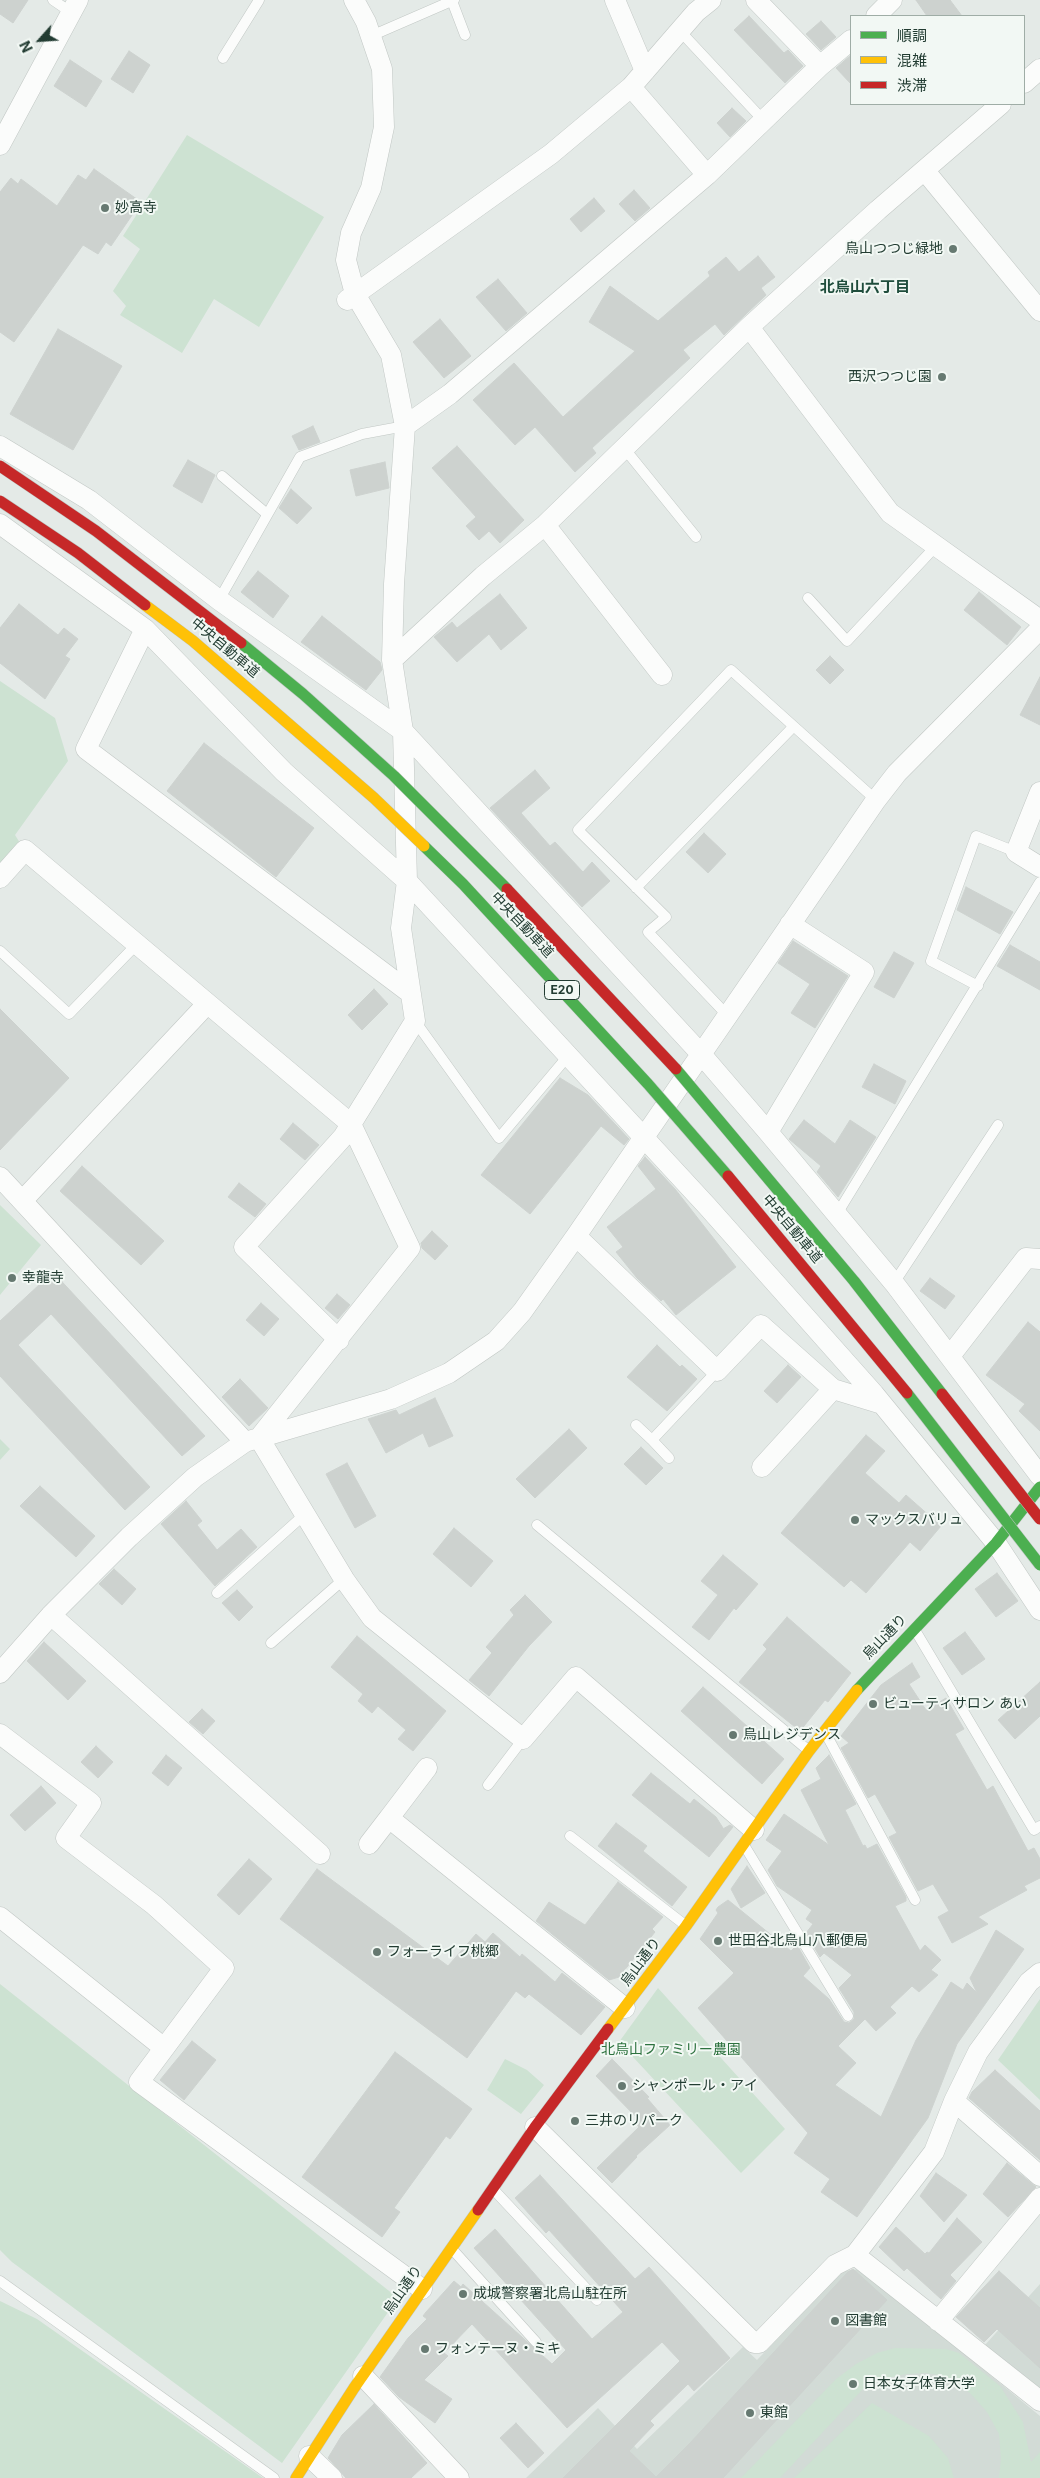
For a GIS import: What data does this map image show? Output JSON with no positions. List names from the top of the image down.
{
  "streets": {
    "main road": ["中央自動車道", "E20", "烏山通り"]
  },
  "districts": ["北烏山六丁目"],
  "parks": ["北烏山ファミリー農園"],
  "places": [
    "妙高寺",
    "烏山つつじ緑地",
    "西沢つつじ園",
    "幸龍寺",
    "マックスバリュ",
    "ビューティサロン あい",
    "烏山レジデンス",
    "世田谷北烏山八郵便局",
    "フォーライフ桃郷",
    "シャンポール・アイ",
    "三井のリパーク",
    "成城警察署北烏山駐在所",
    "図書館",
    "フォンテーヌ・ミキ",
    "日本女子体育大学",
    "東館"
  ],
  "legend": ["順調", "混雑", "渋滞"],
  "north": "bottom left"
}
